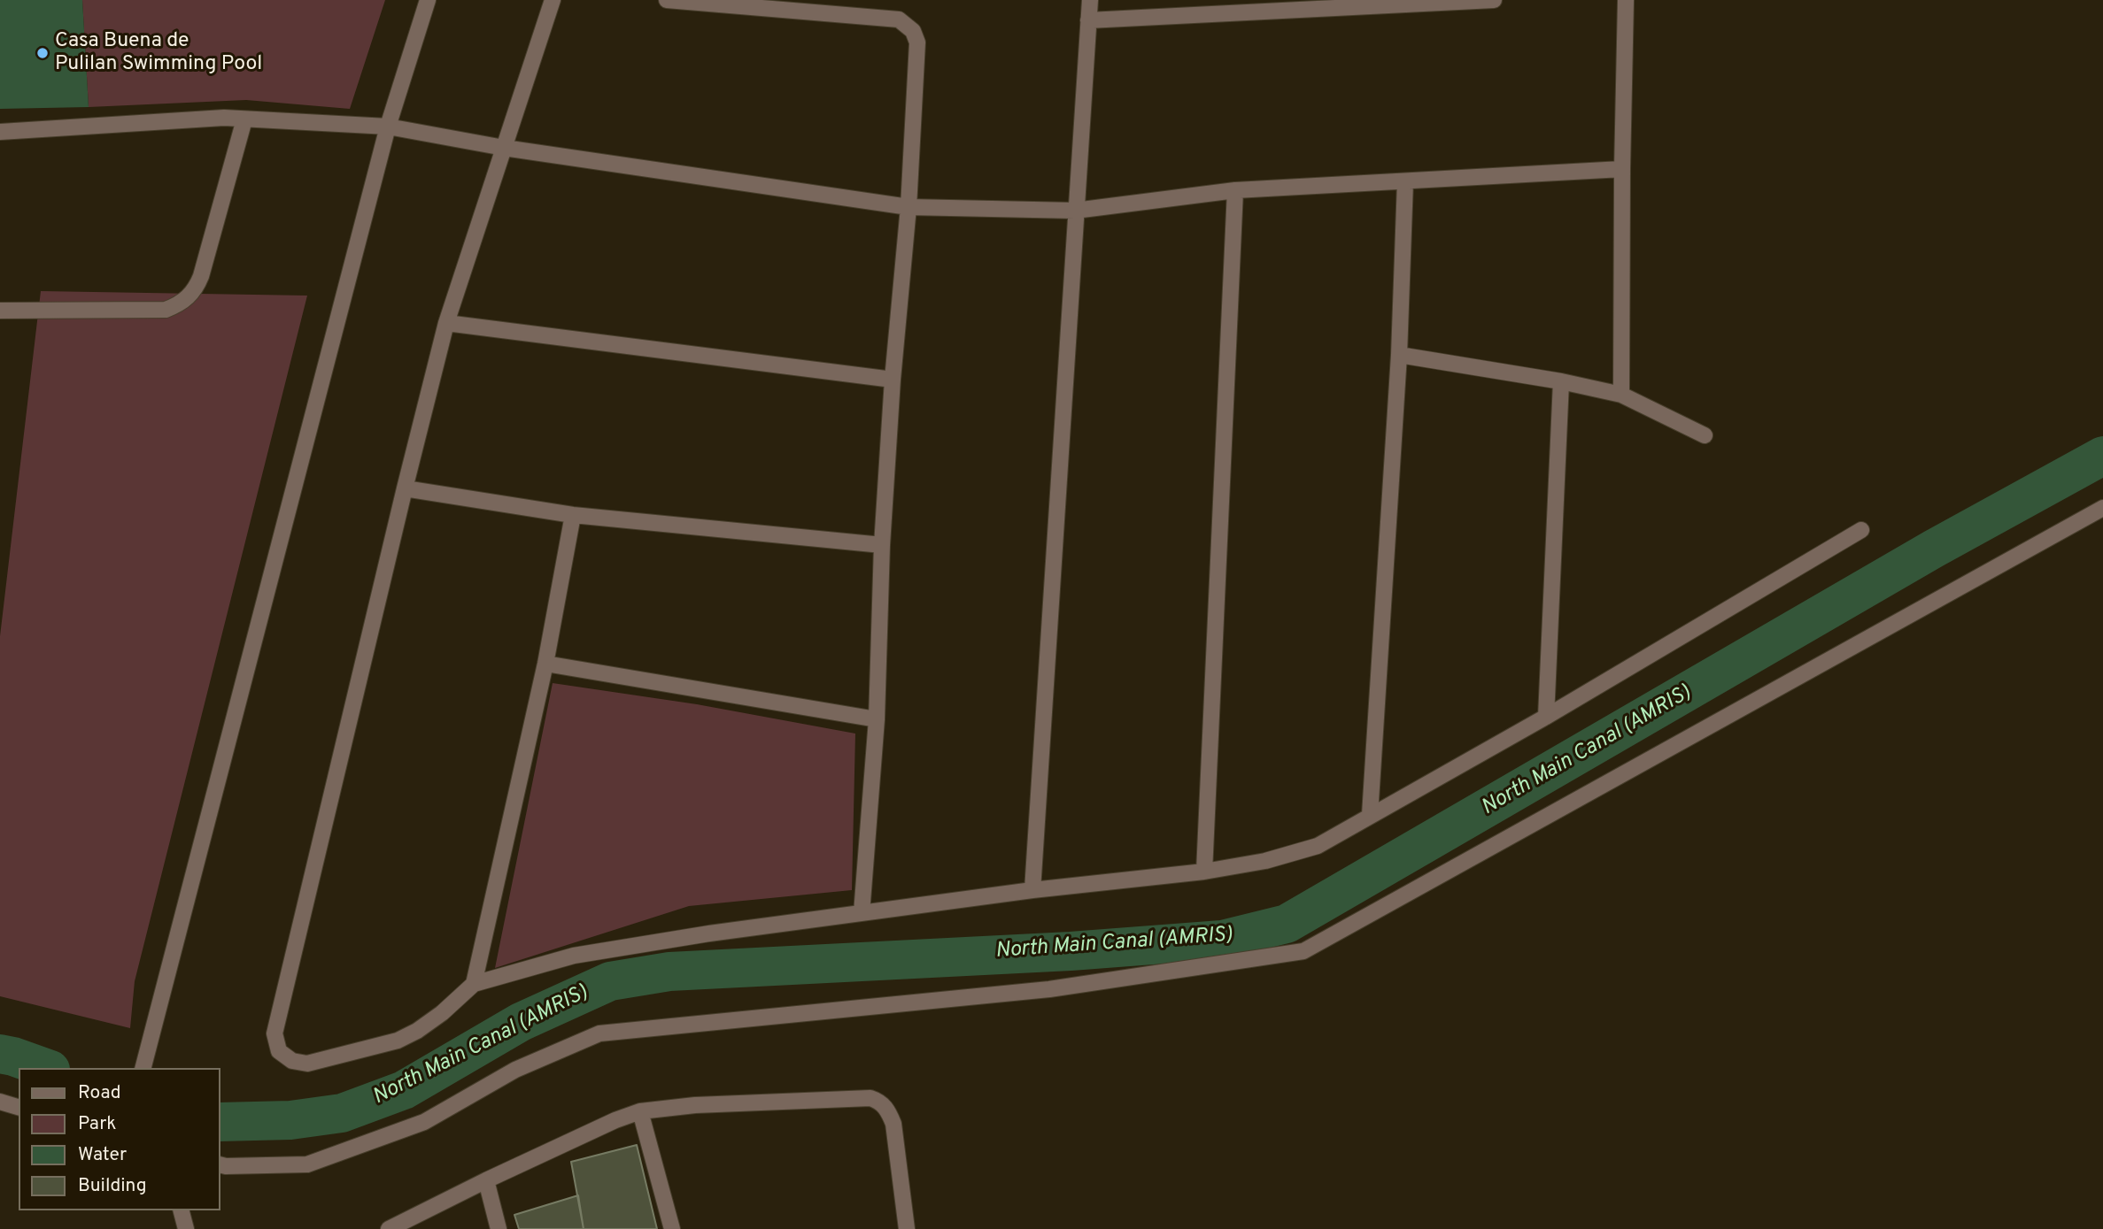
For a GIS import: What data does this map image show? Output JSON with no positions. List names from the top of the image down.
{
  "water": ["North Main Canal (AMRIS)"],
  "places": ["Casa Buena de Pulilan Swimming Pool"],
  "legend": [
    "Road",
    "Park",
    "Water",
    "Building"
  ]
}
